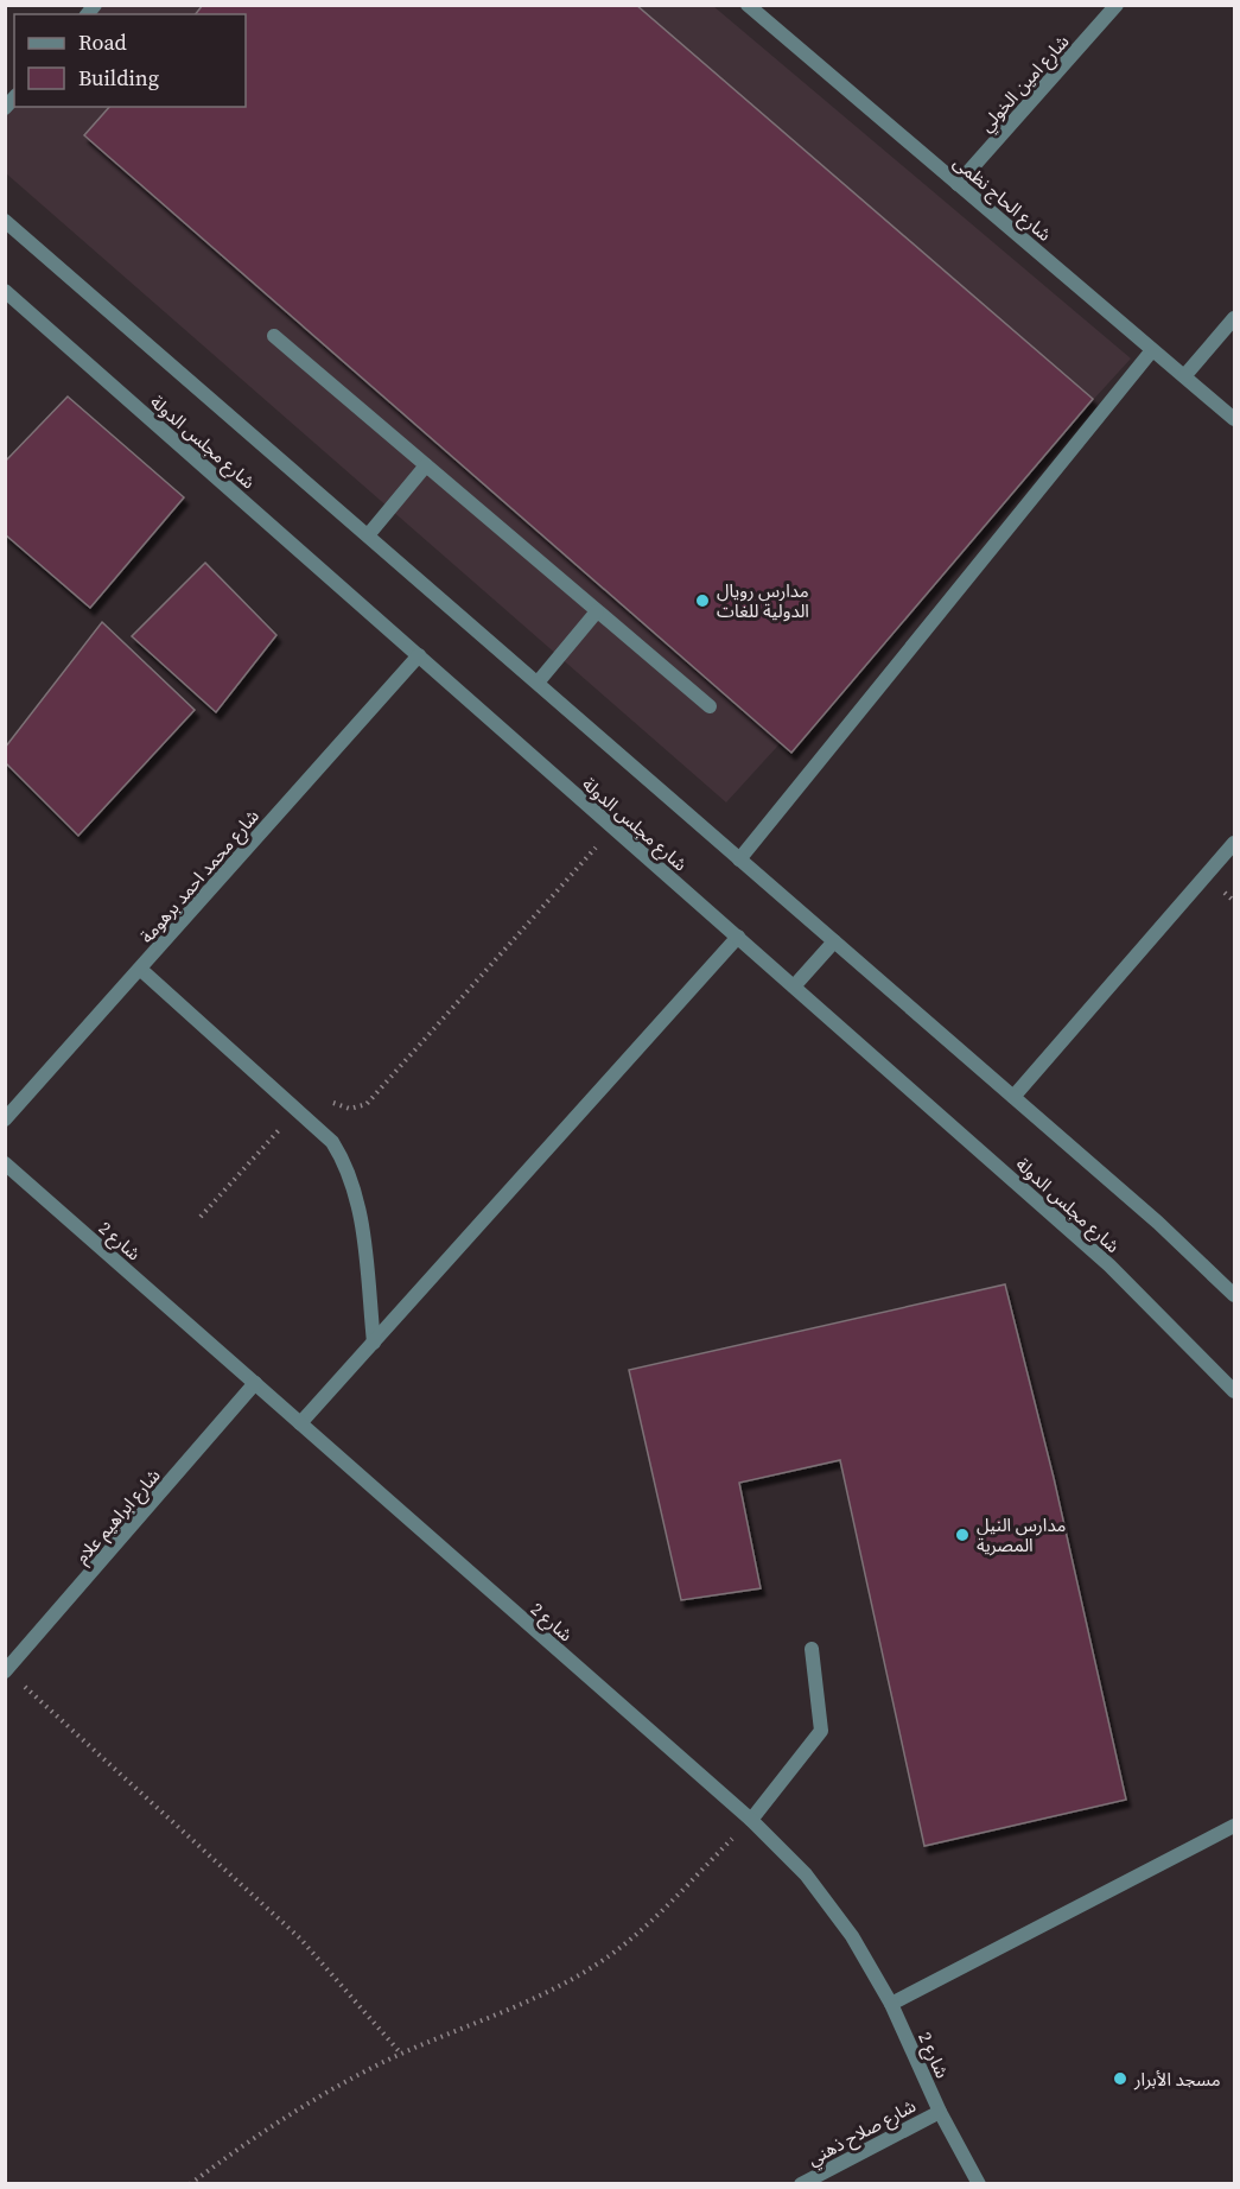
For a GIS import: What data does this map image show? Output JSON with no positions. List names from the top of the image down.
{
  "streets": {
    "street": [
      "شارع امين الخولي",
      "شارع الحاج نظمى",
      "شارع مجلس الدولة",
      "شارع محمد احمد برهومة",
      "شارع 2",
      "شارع ابراهيم علام",
      "شارع صلاح ذهني"
    ]
  },
  "crossings": [
    ["شارع امين الخولي", "شارع الحاج نظمى"],
    ["شارع مجلس الدولة", "شارع محمد احمد برهومة"],
    ["شارع 2", "شارع ابراهيم علام"],
    ["شارع 2", "شارع صلاح ذهني"]
  ],
  "places": ["مدارس رويال الدولية للغات", "مدارس النيل المصرية", "مسجد الأبرار"],
  "legend": ["Road", "Building"]
}
